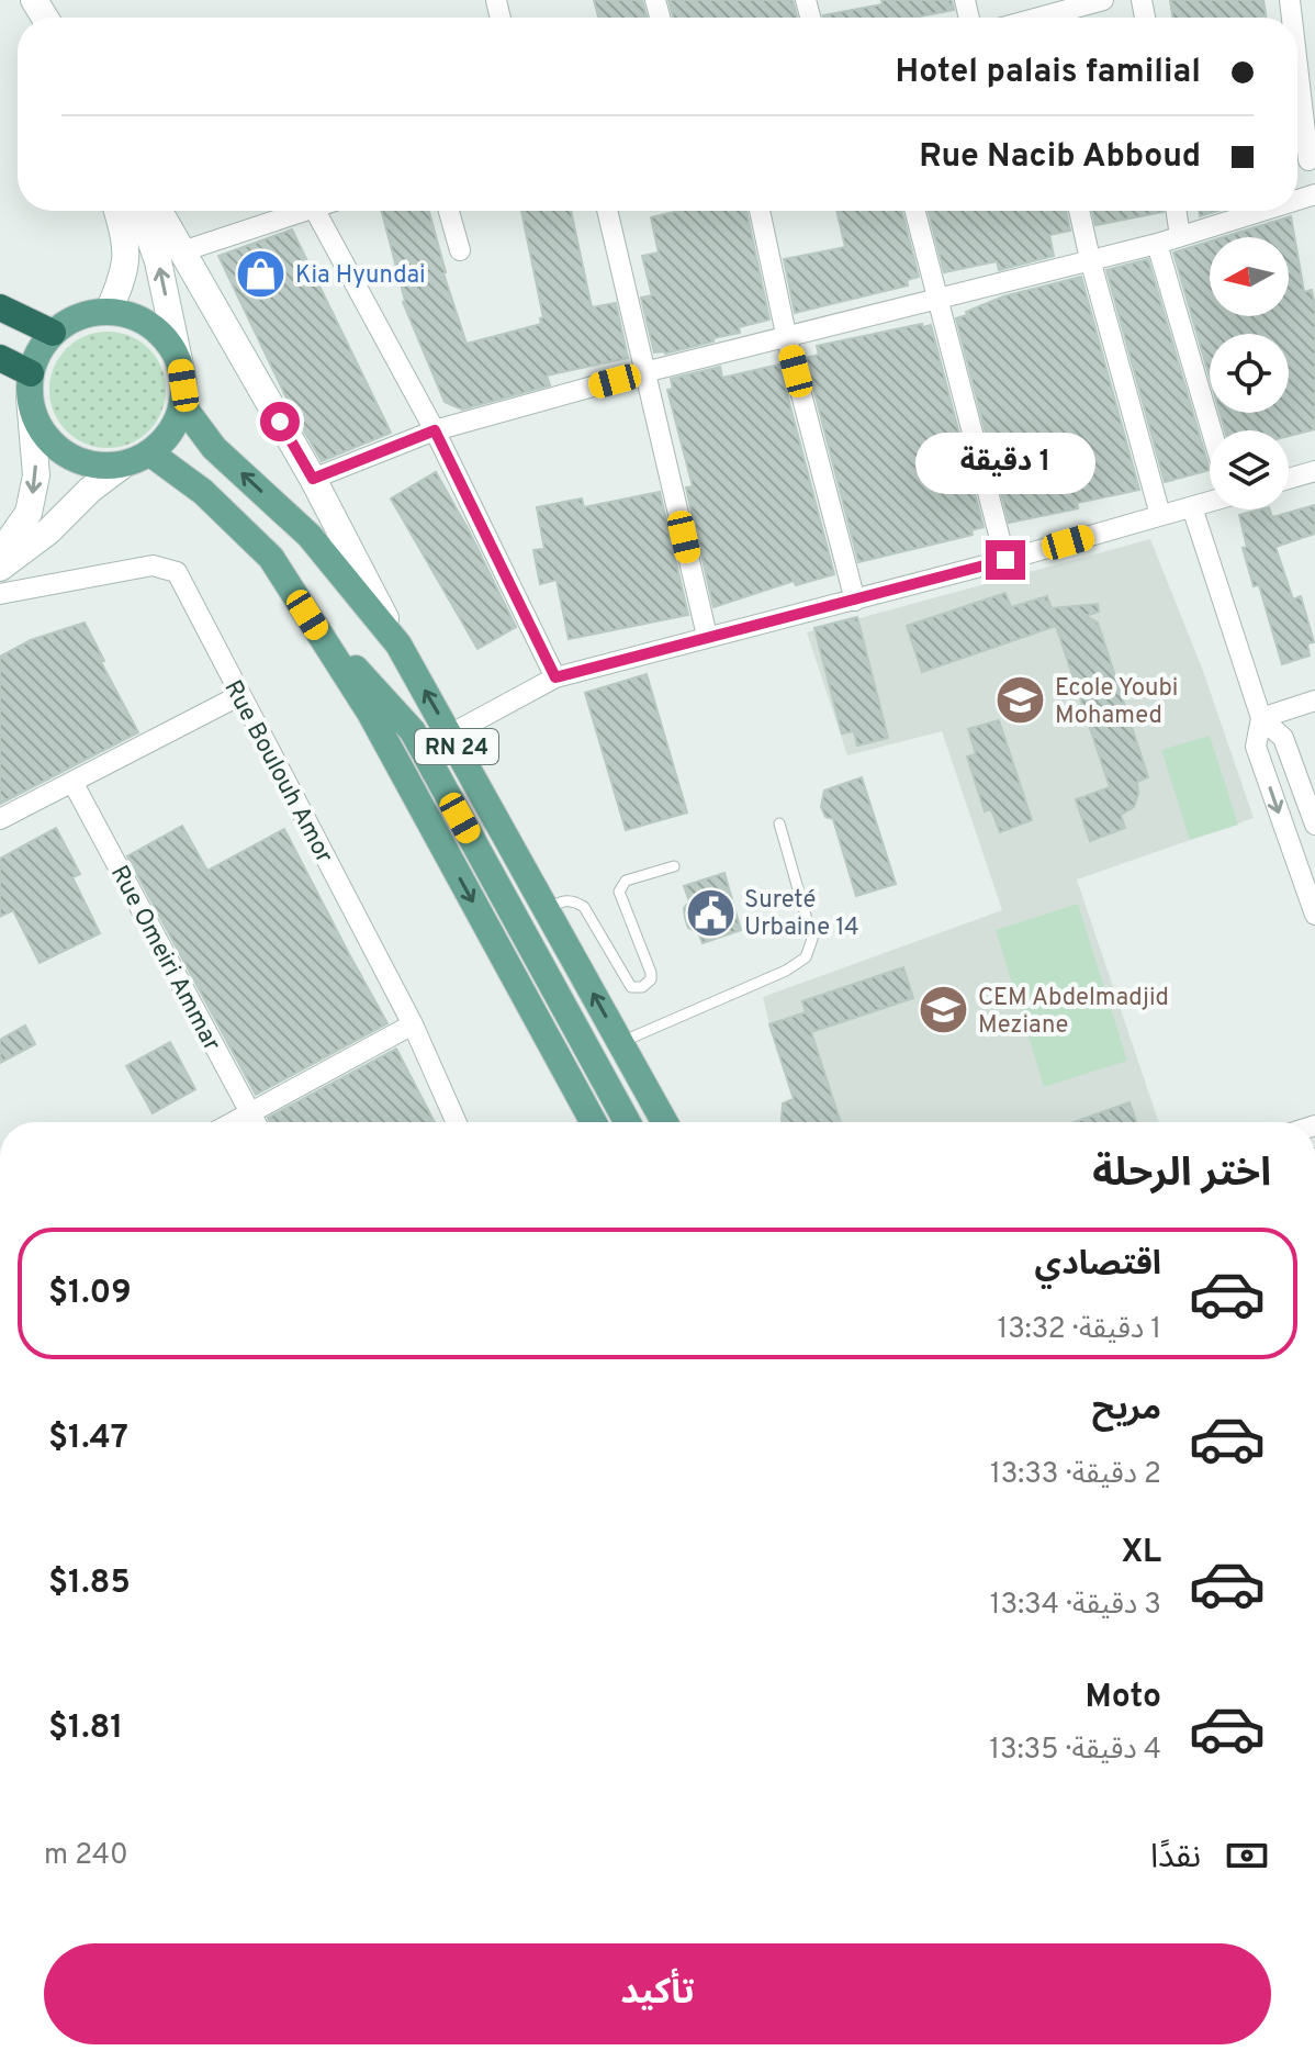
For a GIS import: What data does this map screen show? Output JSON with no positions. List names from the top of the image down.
{
  "streets": {
    "main road": ["RN 24"],
    "street": ["Rue Boulouh Amor", "Rue Omeiri Ammar"]
  },
  "places": {
    "shop": ["Kia Hyundai"],
    "school or university": ["Ecole Youbi Mohamed", "CEM Abdelmadjid Meziane"],
    "public building": ["Sureté Urbaine 14"]
  },
  "north": "left",
  "page": {
    "banner": ["Hotel palais familial", "Rue Nacib Abboud"],
    "bubble": "1 دقيقة",
    "heading": "اختر الرحلة",
    "list": [
      {
        "name": "اقتصادي",
        "note": "1 دقيقة · 13:32",
        "value": "$1.09"
      },
      {
        "name": "مريح",
        "note": "2 دقيقة · 13:33",
        "value": "$1.47"
      },
      {
        "name": "XL",
        "note": "3 دقيقة · 13:34",
        "value": "$1.85"
      },
      {
        "name": "Moto",
        "note": "4 دقيقة · 13:35",
        "value": "$1.81"
      }
    ],
    "pay": ["نقدًا", "240 m"],
    "buttons": "تأكيد"
  }
}
